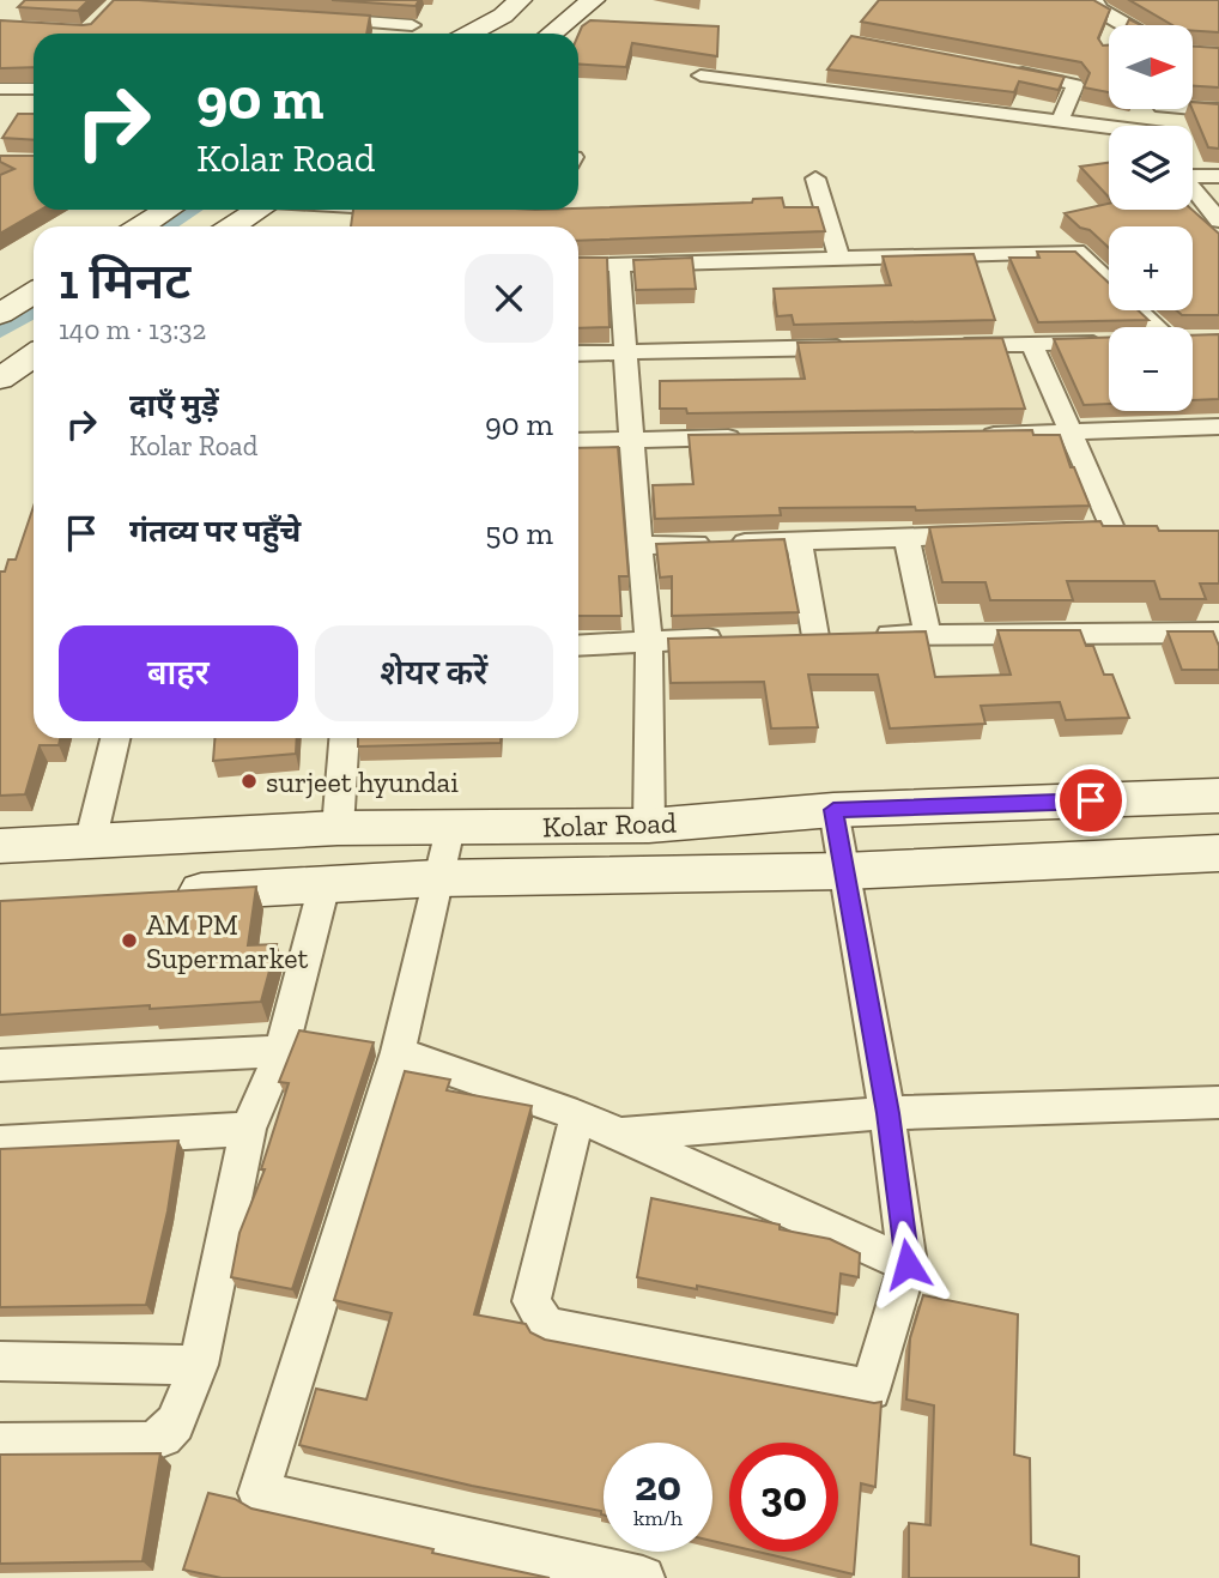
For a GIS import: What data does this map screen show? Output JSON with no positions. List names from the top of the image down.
{
  "streets": {
    "main road": ["Kolar Road"]
  },
  "places": ["surjeet hyundai", "AM PM Supermarket"],
  "north": "right",
  "page": {
    "map_buttons": ["+", "−"],
    "turn": ["90 m", "Kolar Road"],
    "heading": ["1 मिनट", "140 m · 13:32"],
    "list": [
      {
        "name": "दाएँ मुड़ें",
        "note": "Kolar Road",
        "value": "90 m"
      },
      {
        "name": "गंतव्य पर पहुँचे",
        "value": "50 m"
      }
    ],
    "buttons": ["बाहर", "शेयर करें"],
    "speed": "20 km/h",
    "limit": "30"
  }
}
